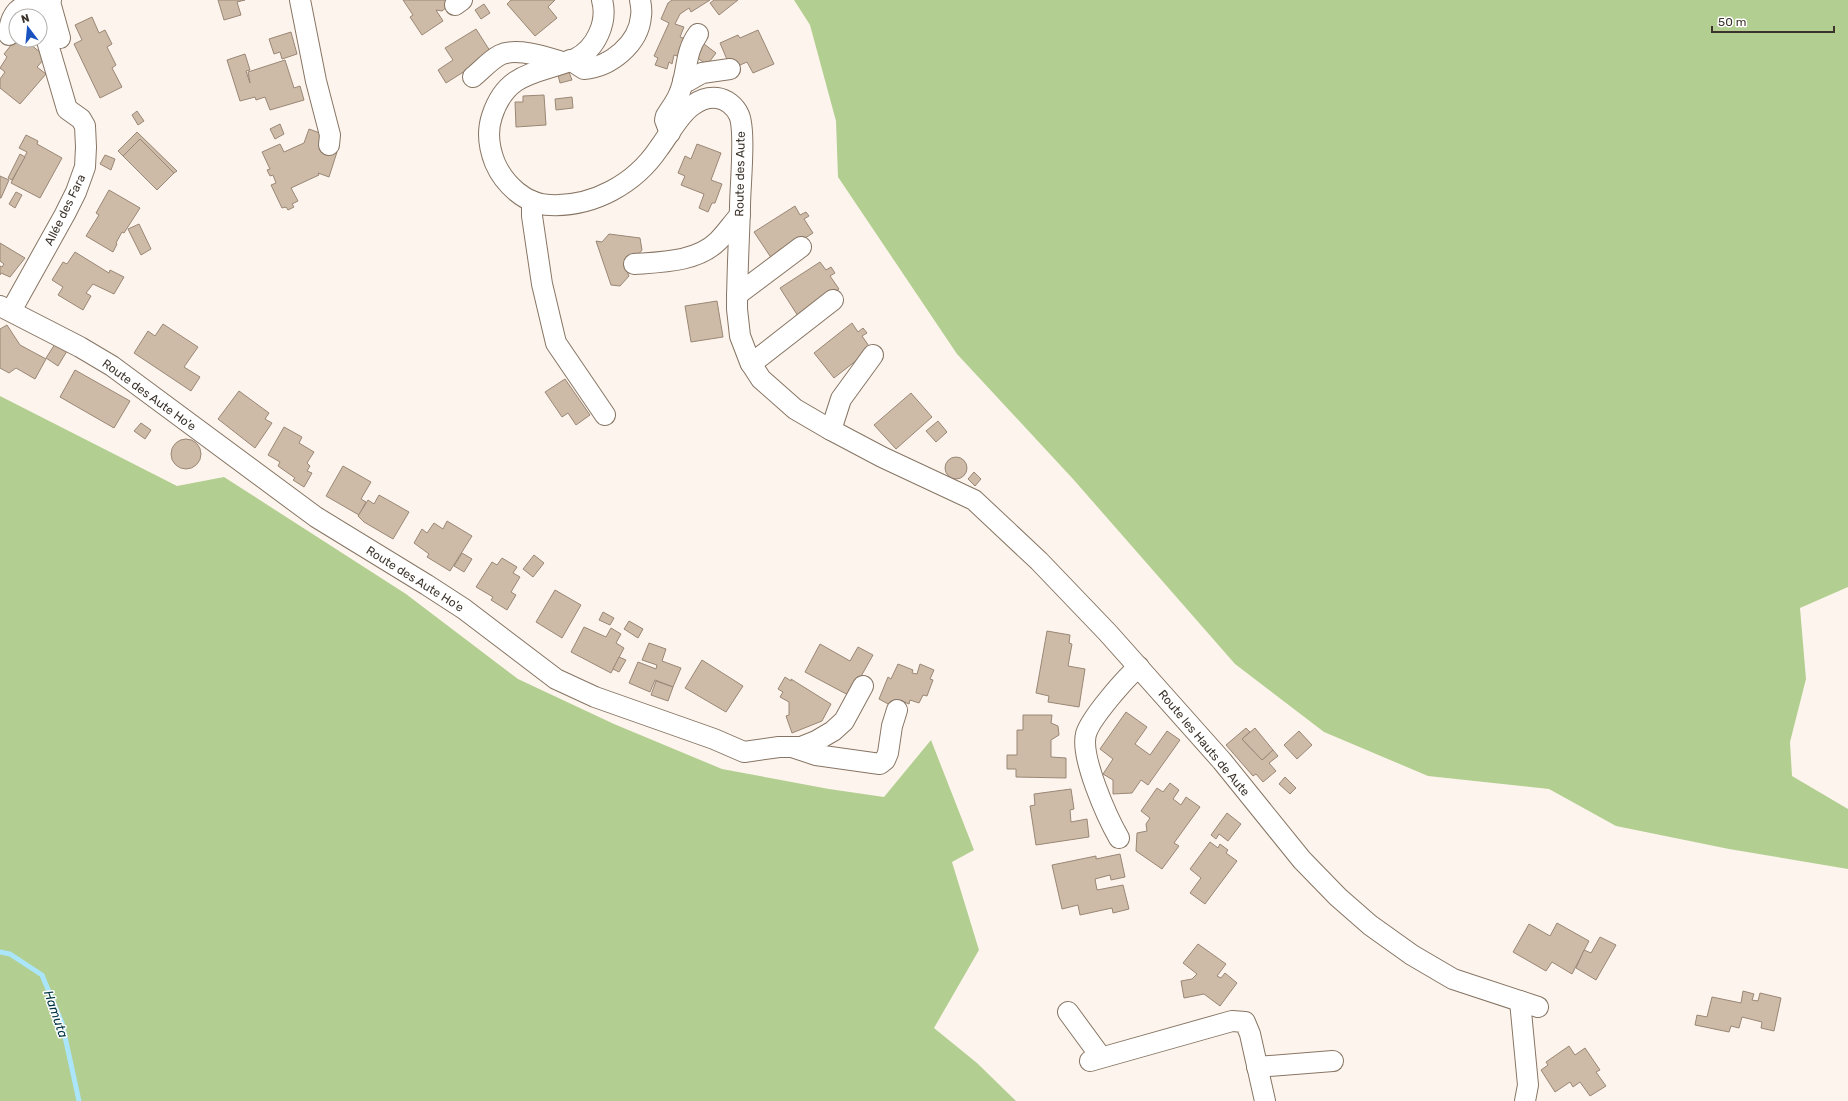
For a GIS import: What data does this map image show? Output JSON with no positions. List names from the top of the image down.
{
  "streets": {
    "street": [
      "Route des Aute",
      "Allée des Fara",
      "Route des Aute Ho'e",
      "Route les Hauts de Aute"
    ]
  },
  "crossings": [
    ["Route des Aute", "Route les Hauts de Aute"],
    ["Allée des Fara", "Route des Aute Ho'e"]
  ],
  "water": ["Hamuta"],
  "scale_bar": "50 m",
  "north": "top"
}
